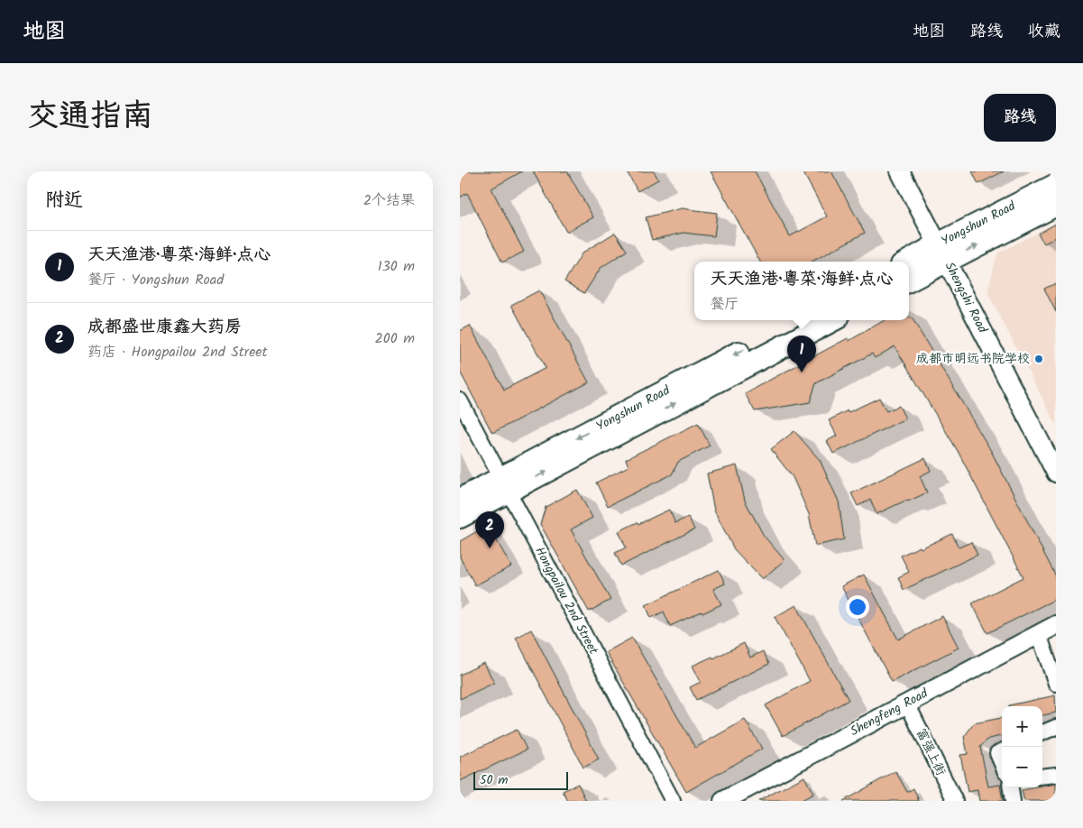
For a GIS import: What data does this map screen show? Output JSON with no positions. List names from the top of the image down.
{
  "streets": {
    "main road": ["Yongshun Road"],
    "street": [
      "Shengshi Road",
      "Hongpailou 2nd Street",
      "Shengfeng Road",
      "富强上街"
    ]
  },
  "crossings": [
    ["Yongshun Road", "Shengshi Road"],
    ["Yongshun Road", "Hongpailou 2nd Street"],
    ["Shengfeng Road", "富强上街"]
  ],
  "places": ["成都市明远书院学校"],
  "scale_bar": "50 m",
  "page": {
    "header": "地图",
    "nav": ["地图", "路线", "收藏"],
    "title": "交通指南",
    "buttons": "路线",
    "heading": ["附近", "2个结果"],
    "list": [
      {
        "mark": "1",
        "name": "天天渔港·粤菜·海鲜·点心",
        "note": "餐厅 · Yongshun Road",
        "value": "130 m"
      },
      {
        "mark": "2",
        "name": "成都盛世康鑫大药房",
        "note": "药店 · Hongpailou 2nd Street",
        "value": "200 m"
      }
    ],
    "popup": ["天天渔港·粤菜·海鲜·点心", "餐厅"],
    "pins": ["1", "2"],
    "map_buttons": ["+", "−"],
    "scale": "50 m"
  }
}
